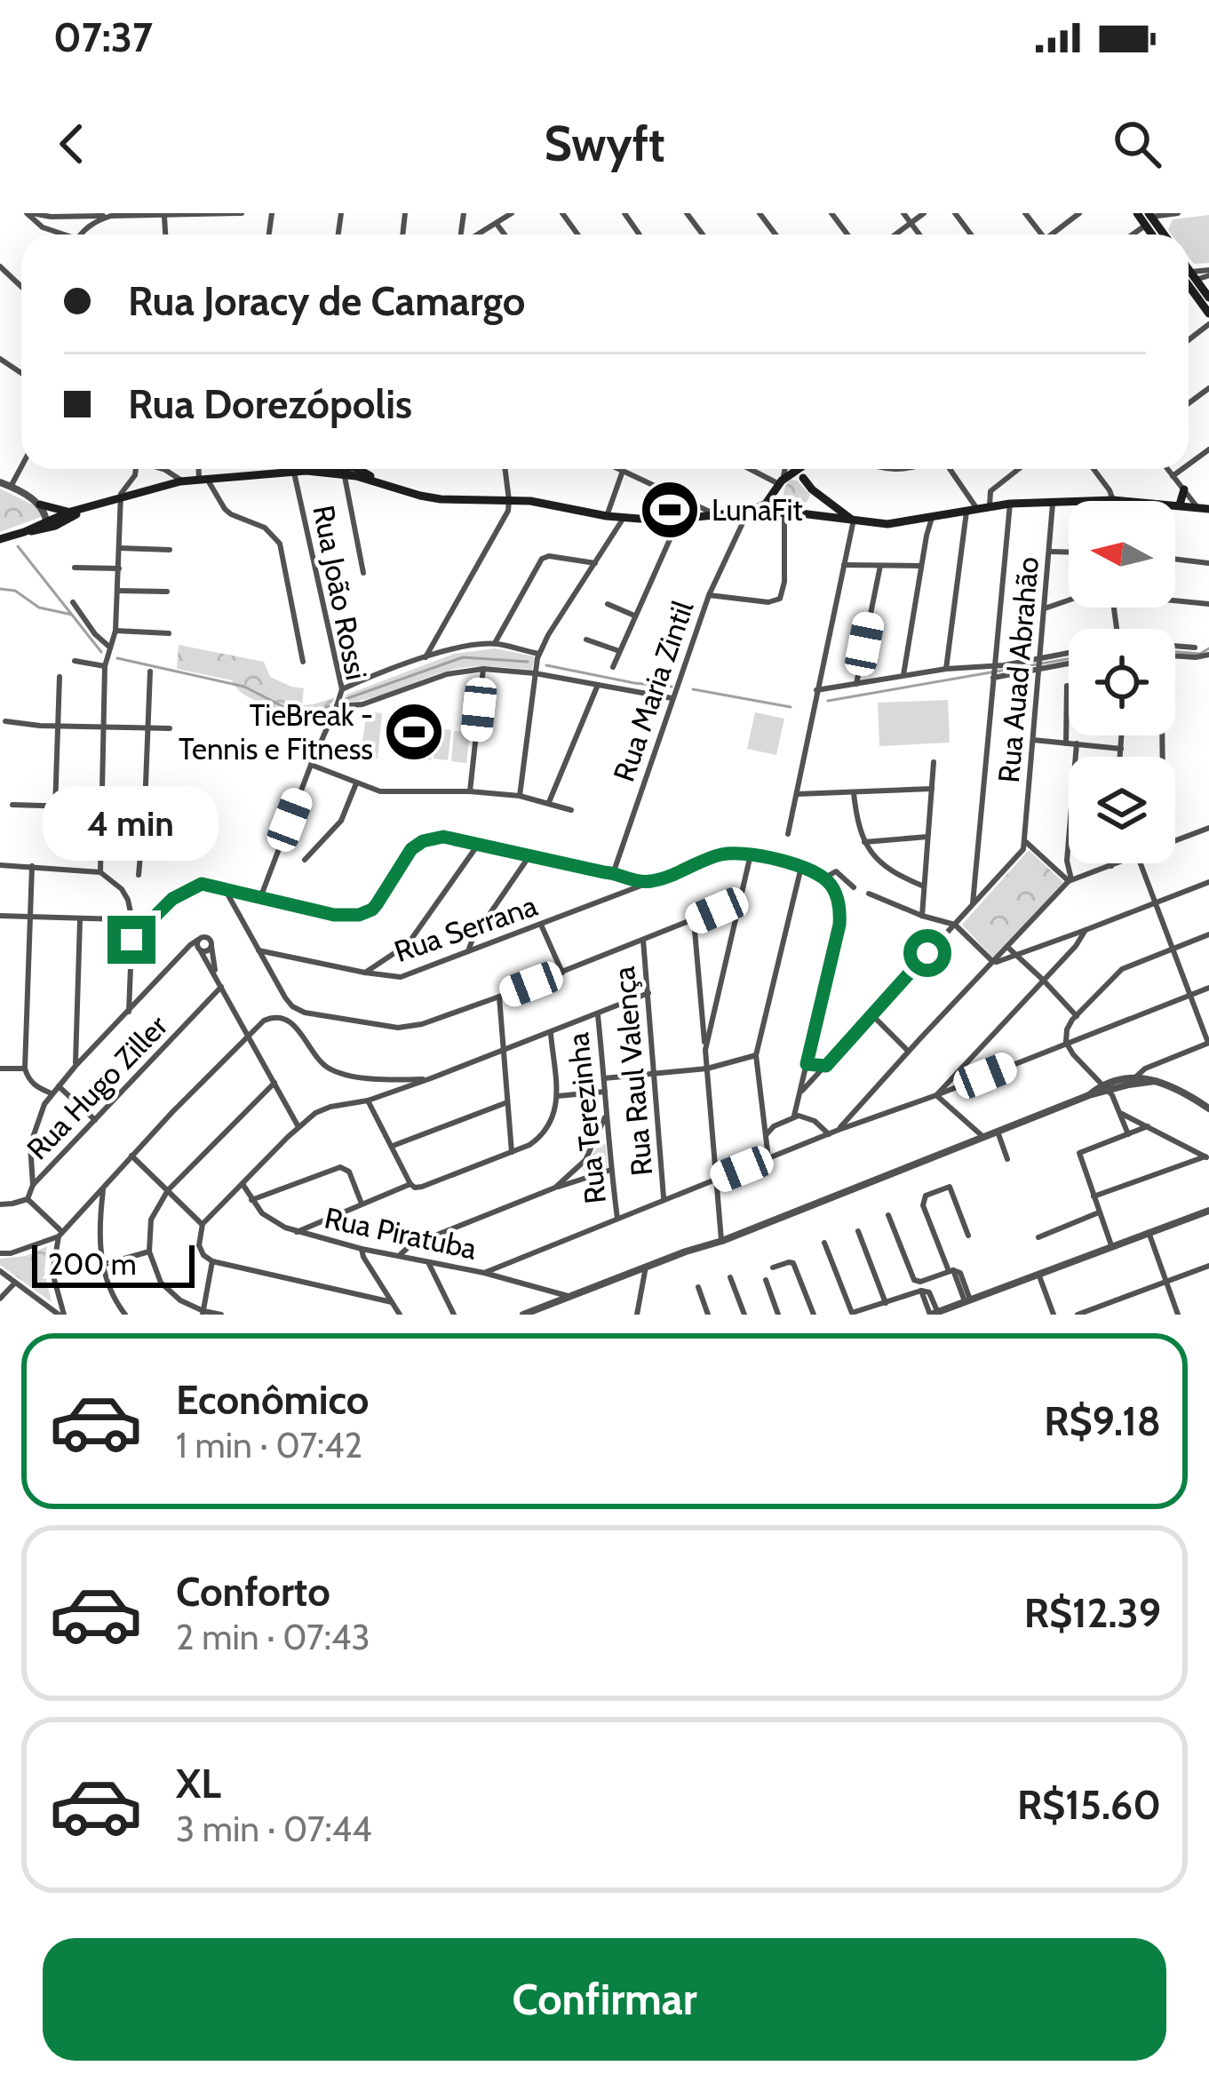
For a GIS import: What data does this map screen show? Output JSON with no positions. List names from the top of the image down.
{
  "streets": {
    "street": [
      "Rua João Rossi",
      "Rua Auad Abrahão",
      "Rua Maria Zintil",
      "Rua Serrana",
      "Rua Raul Valença",
      "Rua Hugo Ziller",
      "Rua Terezinha",
      "Rua Piratuba"
    ]
  },
  "places": {
    "sports": ["LunaFit", "TieBreak - Tennis e Fitness"]
  },
  "scale_bar": "200 m",
  "north": "left",
  "page": {
    "status": "07:37",
    "header": "Swyft",
    "banner": ["Rua Joracy de Camargo", "Rua Dorezópolis"],
    "bubble": "4 min",
    "scale": "200 m",
    "list": [
      {
        "name": "Econômico",
        "note": "1 min · 07:42",
        "value": "R$9.18"
      },
      {
        "name": "Conforto",
        "note": "2 min · 07:43",
        "value": "R$12.39"
      },
      {
        "name": "XL",
        "note": "3 min · 07:44",
        "value": "R$15.60"
      }
    ],
    "buttons": "Confirmar"
  }
}
